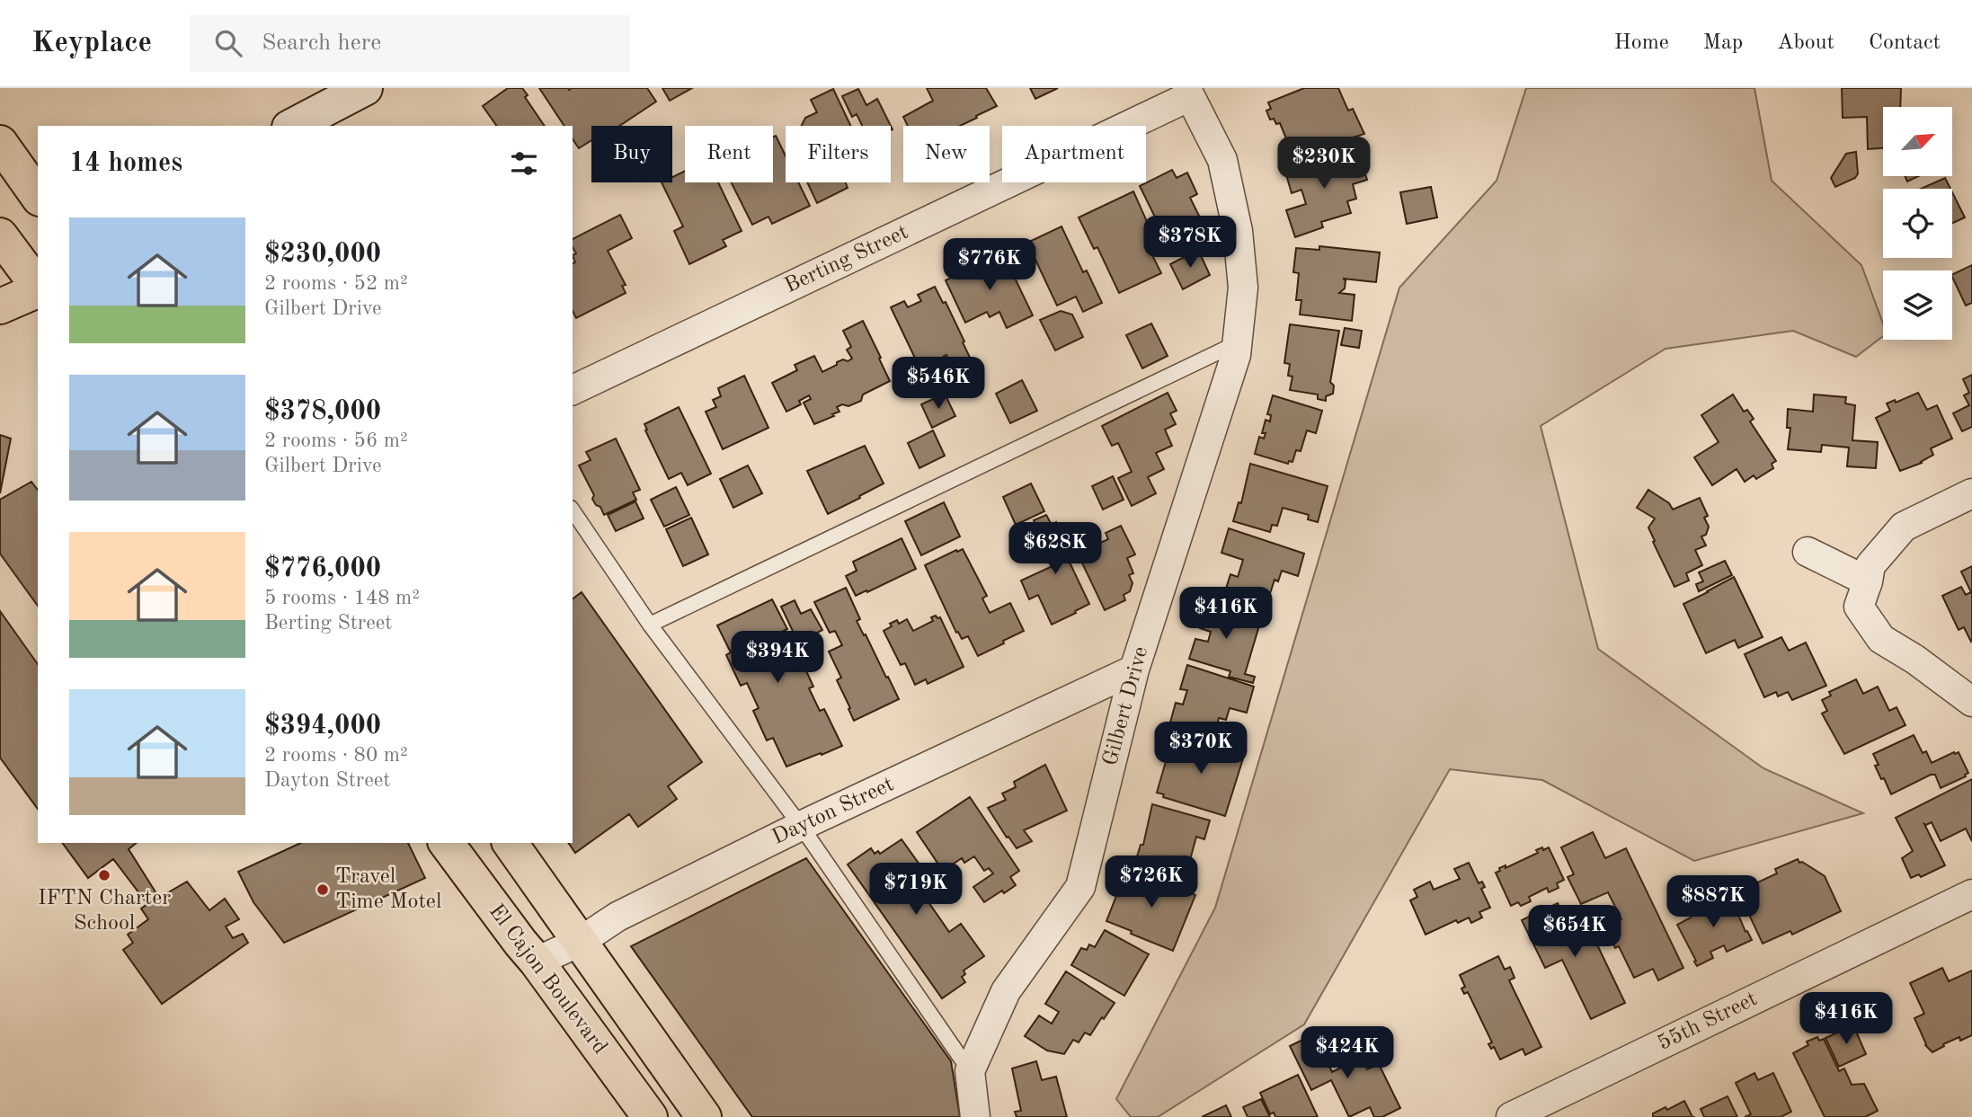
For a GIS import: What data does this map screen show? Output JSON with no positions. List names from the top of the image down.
{
  "streets": {
    "main road": ["El Cajon Boulevard"],
    "street": [
      "Berting Street",
      "Gilbert Drive",
      "Dayton Street",
      "55th Street"
    ]
  },
  "crossings": [
    ["Berting Street", "Gilbert Drive"],
    ["Gilbert Drive", "Dayton Street"],
    ["Dayton Street", "El Cajon Boulevard"]
  ],
  "places": ["IFTN Charter School", "Travel Time Motel"],
  "north": "top right",
  "page": {
    "header": "Keyplace",
    "search": "Search here",
    "nav": [
      "Home",
      "Map",
      "About",
      "Contact"
    ],
    "chip": [
      "Buy",
      "Rent",
      "Filters",
      "New",
      "Apartment"
    ],
    "heading": "14 homes",
    "price": [
      "$230K",
      "$378K",
      "$776K",
      "$546K",
      "$628K",
      "$416K",
      "$394K",
      "$370K",
      "$726K",
      "$719K",
      "$887K",
      "$654K",
      "$416K",
      "$424K"
    ],
    "list": [
      {
        "name": "$230,000",
        "note": "2 rooms · 52 m² · Gilbert Drive"
      },
      {
        "name": "$378,000",
        "note": "2 rooms · 56 m² · Gilbert Drive"
      },
      {
        "name": "$776,000",
        "note": "5 rooms · 148 m² · Berting Street"
      },
      {
        "name": "$394,000",
        "note": "2 rooms · 80 m² · Dayton Street"
      }
    ]
  }
}
